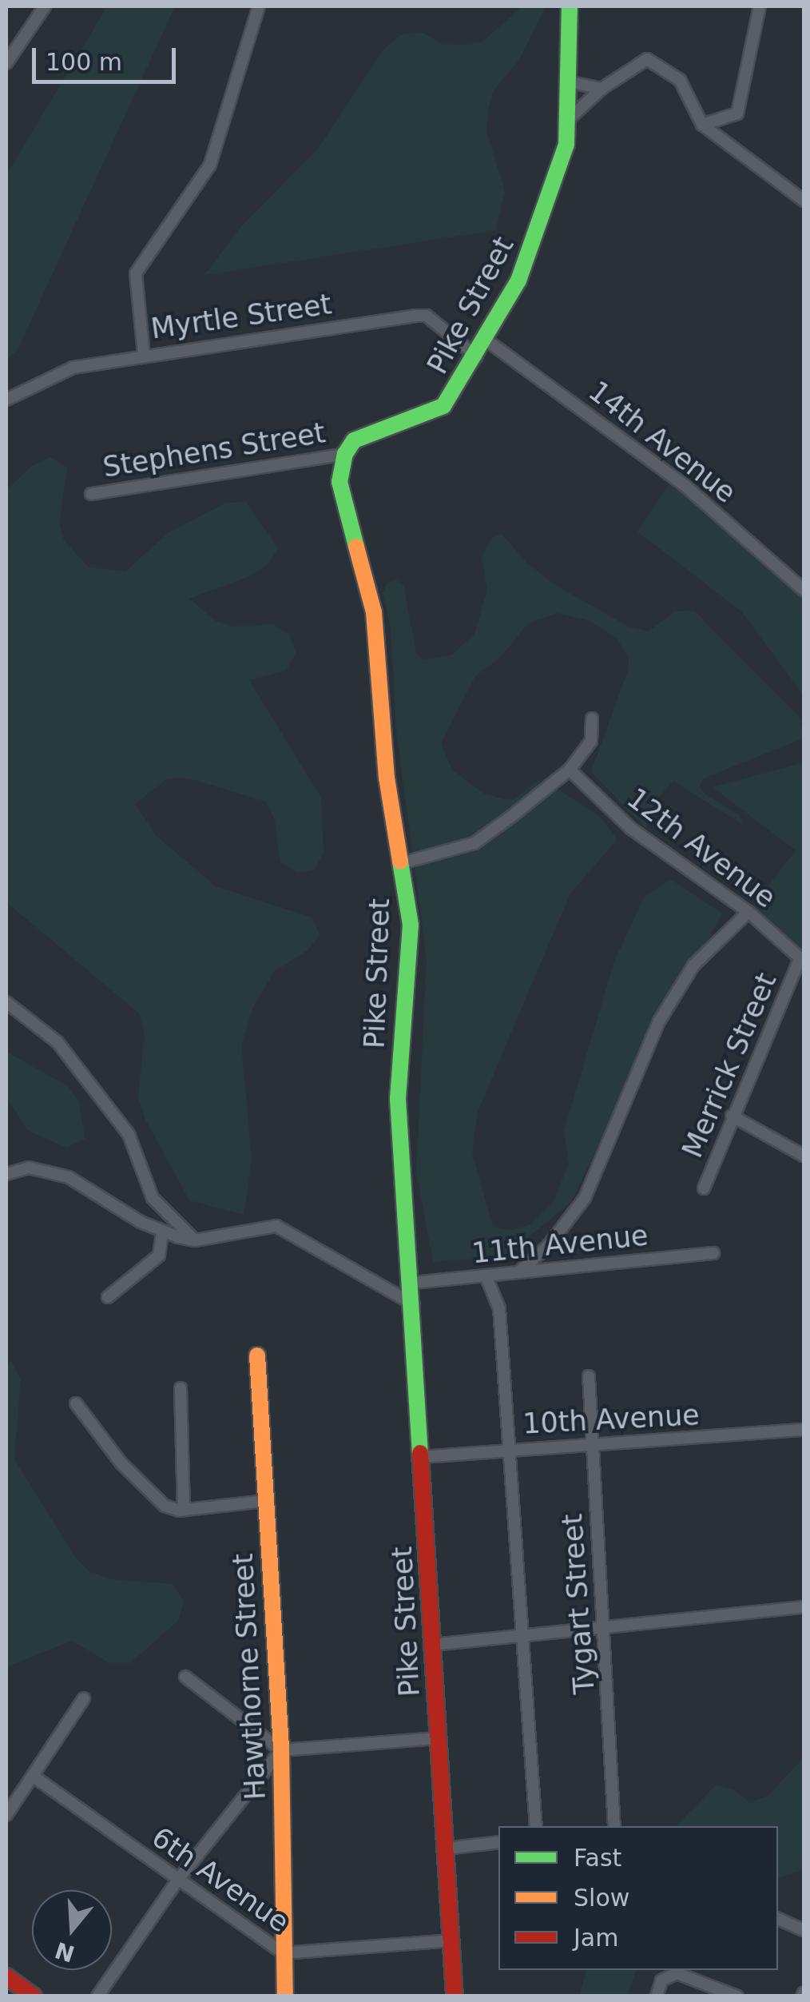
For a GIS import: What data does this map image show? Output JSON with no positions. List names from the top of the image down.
{
  "streets": {
    "main road": ["Pike Street", "Hawthorne Street"],
    "street": [
      "Myrtle Street",
      "14th Avenue",
      "Stephens Street",
      "12th Avenue",
      "Merrick Street",
      "11th Avenue",
      "10th Avenue",
      "Tygart Street",
      "6th Avenue"
    ]
  },
  "crossings": [
    ["Pike Street", "Myrtle Street"],
    ["Pike Street", "14th Avenue"],
    ["Pike Street", "Stephens Street"],
    ["Pike Street", "11th Avenue"],
    ["Pike Street", "10th Avenue"],
    ["Pike Street", "6th Avenue"],
    ["12th Avenue", "Merrick Street"],
    ["10th Avenue", "Tygart Street"],
    ["Hawthorne Street", "6th Avenue"]
  ],
  "legend": ["Fast", "Slow", "Jam"],
  "scale_bar": "100 m",
  "north": "bottom"
}
